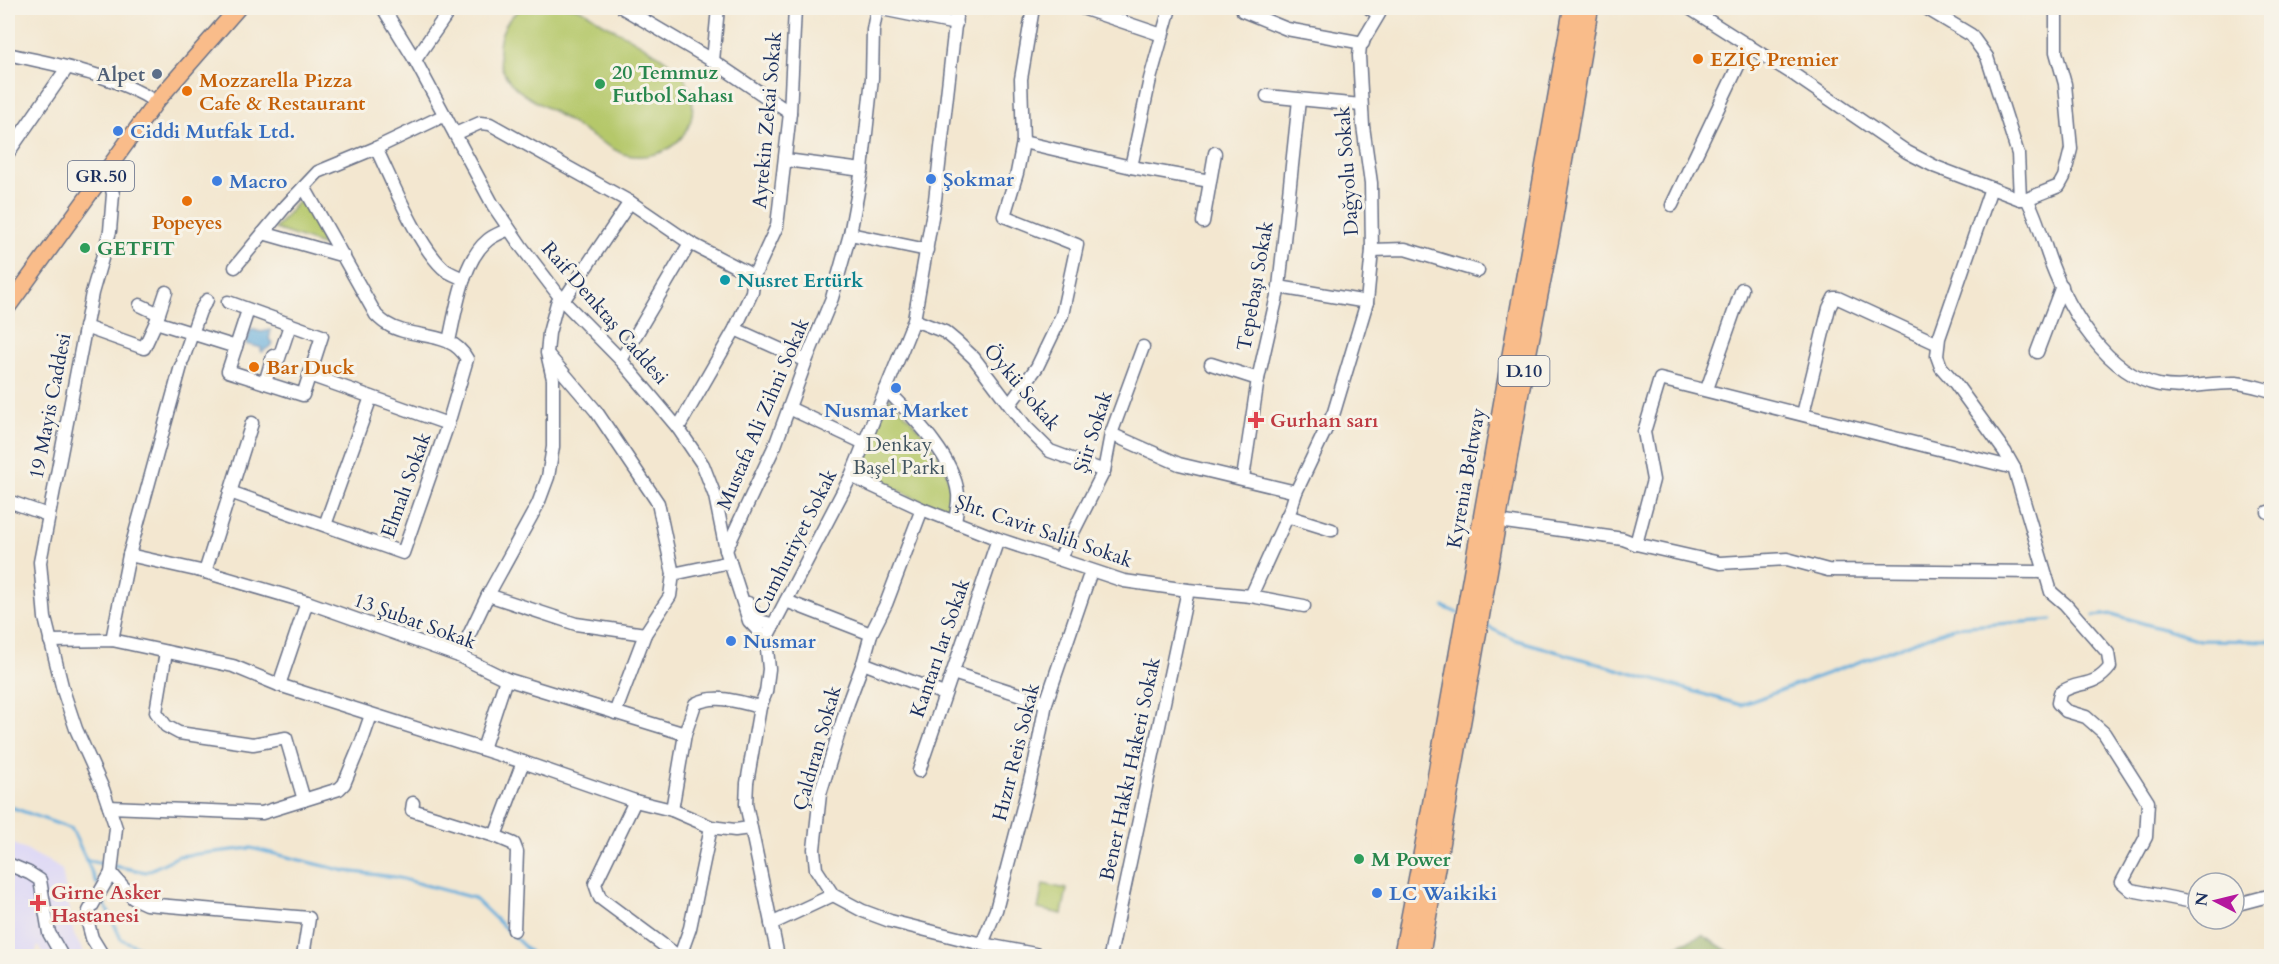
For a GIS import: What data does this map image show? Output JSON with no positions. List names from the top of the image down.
{
  "streets": {
    "highway": ["D.10", "Kyrenia Beltway"],
    "main road": ["GR.50"],
    "street": [
      "Aytekin Zekai Sokak",
      "Dağyolu Sokak",
      "Tepebaşı Sokak",
      "Raif Denktaş Caddesi",
      "Öykü Sokak",
      "19 Mayis Caddesi",
      "Mustafa Ali Zihni Sokak",
      "Şiir Sokak",
      "Elmalı Sokak",
      "Şht. Cavit Salih Sokak",
      "Cumhuriyet Sokak",
      "13 Şubat Sokak",
      "Kantarı lar Sokak",
      "Çaldıran Sokak",
      "Hızır Reis Sokak",
      "Bener Hakkı Hakeri Sokak"
    ]
  },
  "crossings": [
    ["Aytekin Zekai Sokak", "Raif Denktaş Caddesi"],
    ["Dağyolu Sokak", "Şht. Cavit Salih Sokak"],
    ["GR.50", "19 Mayis Caddesi"],
    ["Raif Denktaş Caddesi", "Mustafa Ali Zihni Sokak"],
    ["Raif Denktaş Caddesi", "Cumhuriyet Sokak"],
    ["Öykü Sokak", "Şiir Sokak"],
    ["Öykü Sokak", "Cumhuriyet Sokak"],
    ["Şiir Sokak", "Şht. Cavit Salih Sokak"],
    ["Şht. Cavit Salih Sokak", "Cumhuriyet Sokak"],
    ["Şht. Cavit Salih Sokak", "Kantarı lar Sokak"],
    ["Şht. Cavit Salih Sokak", "Çaldıran Sokak"],
    ["Şht. Cavit Salih Sokak", "Hızır Reis Sokak"],
    ["Şht. Cavit Salih Sokak", "Bener Hakkı Hakeri Sokak"],
    ["Çaldıran Sokak", "Hızır Reis Sokak"]
  ],
  "parks": ["Denkay Başel Parkı"],
  "places": {
    "other": [
      "EZİÇ Premier",
      "Alpet",
      "20 Temmuz Futbol Sahası",
      "Mozzarella Pizza Cafe & Restaurant",
      "Ciddi Mutfak Ltd.",
      "Şokmar",
      "Macro",
      "Popeyes",
      "GETFIT",
      "Nusret Ertürk",
      "Bar Duck",
      "Nusmar Market",
      "Nusmar",
      "M Power",
      "LC Waikiki"
    ],
    "health": ["Gurhan sarı", "Girne Asker Hastanesi"]
  },
  "north": "left"
}
